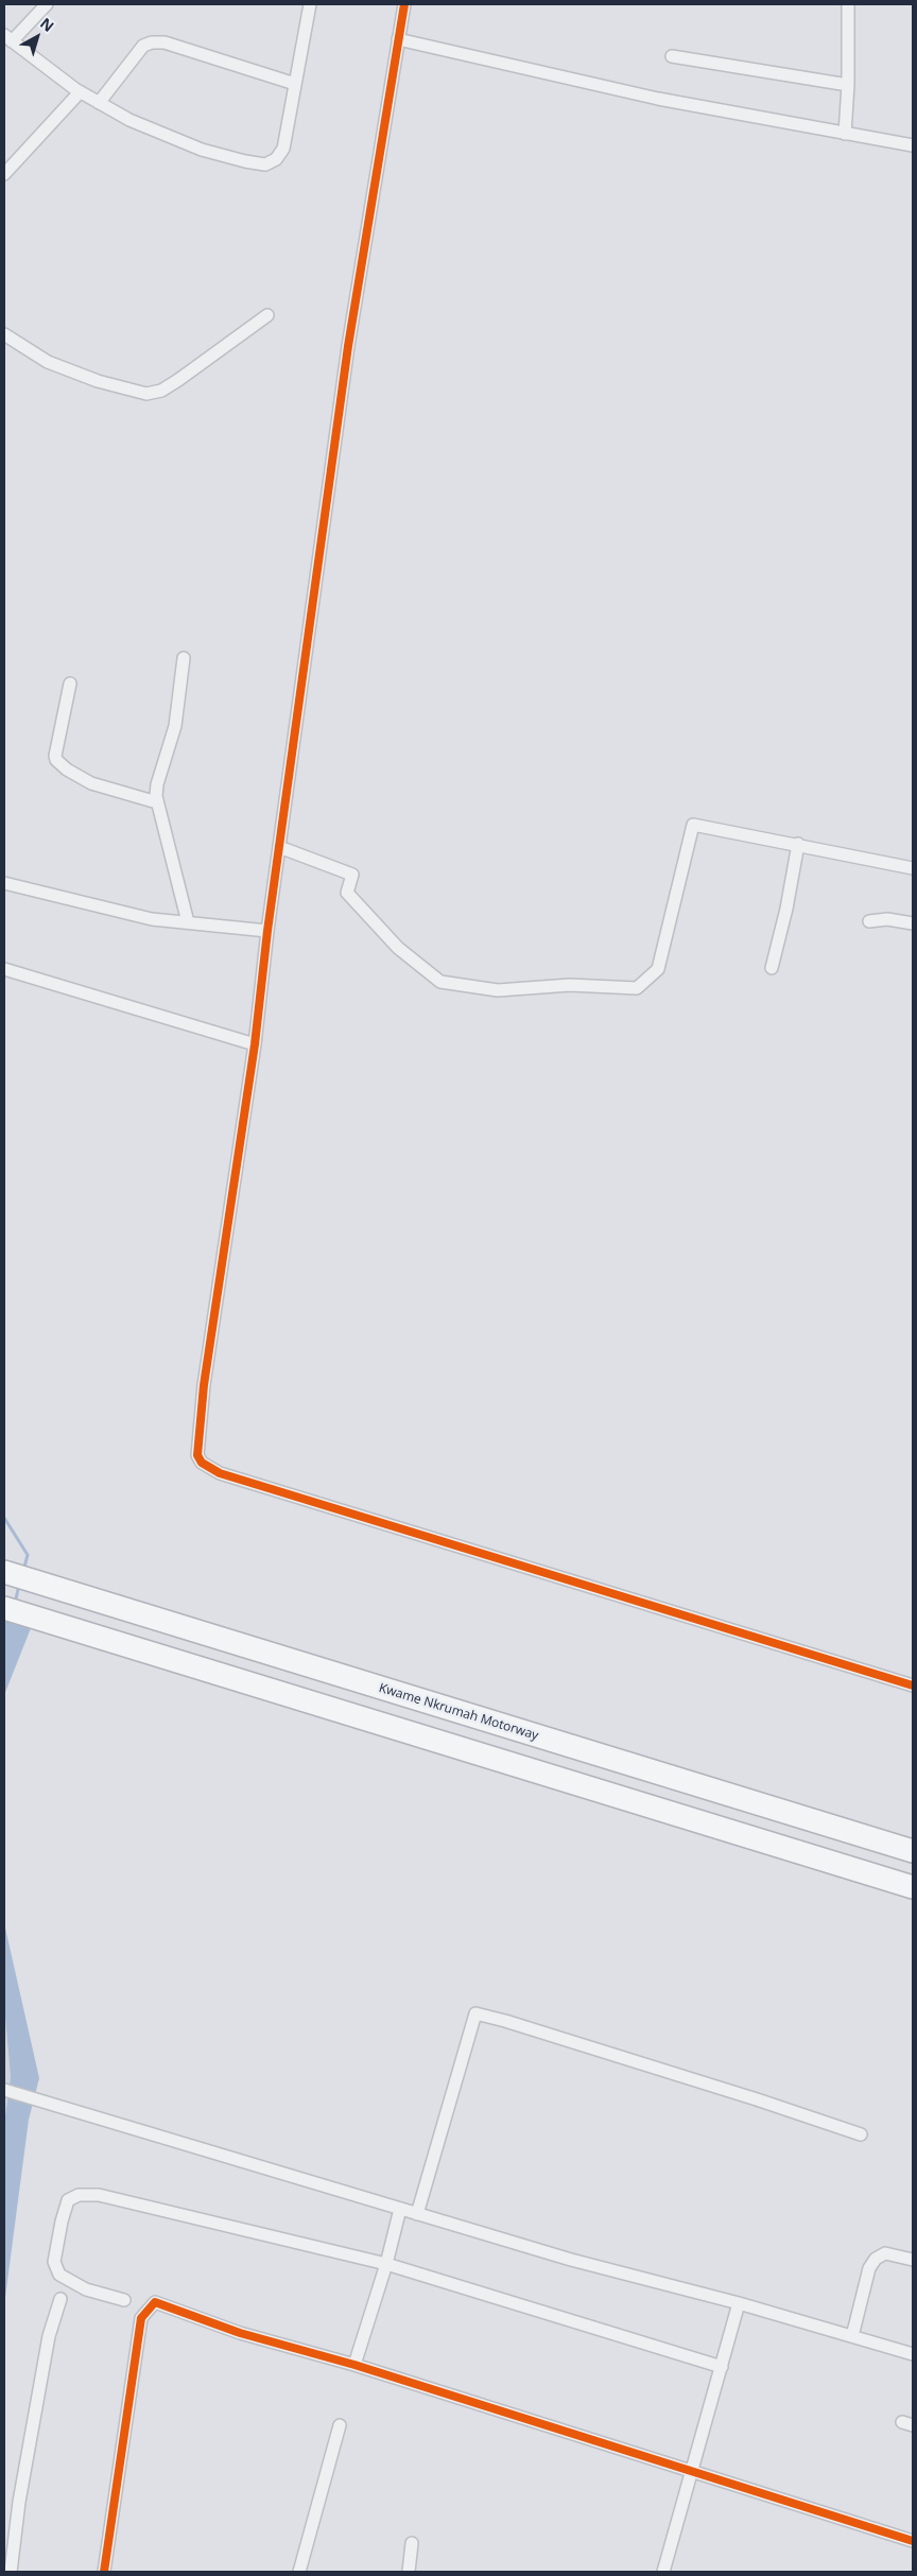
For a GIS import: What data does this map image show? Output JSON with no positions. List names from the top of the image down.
{
  "streets": {
    "highway": ["Kwame Nkrumah Motorway"]
  },
  "north": "top right"
}
